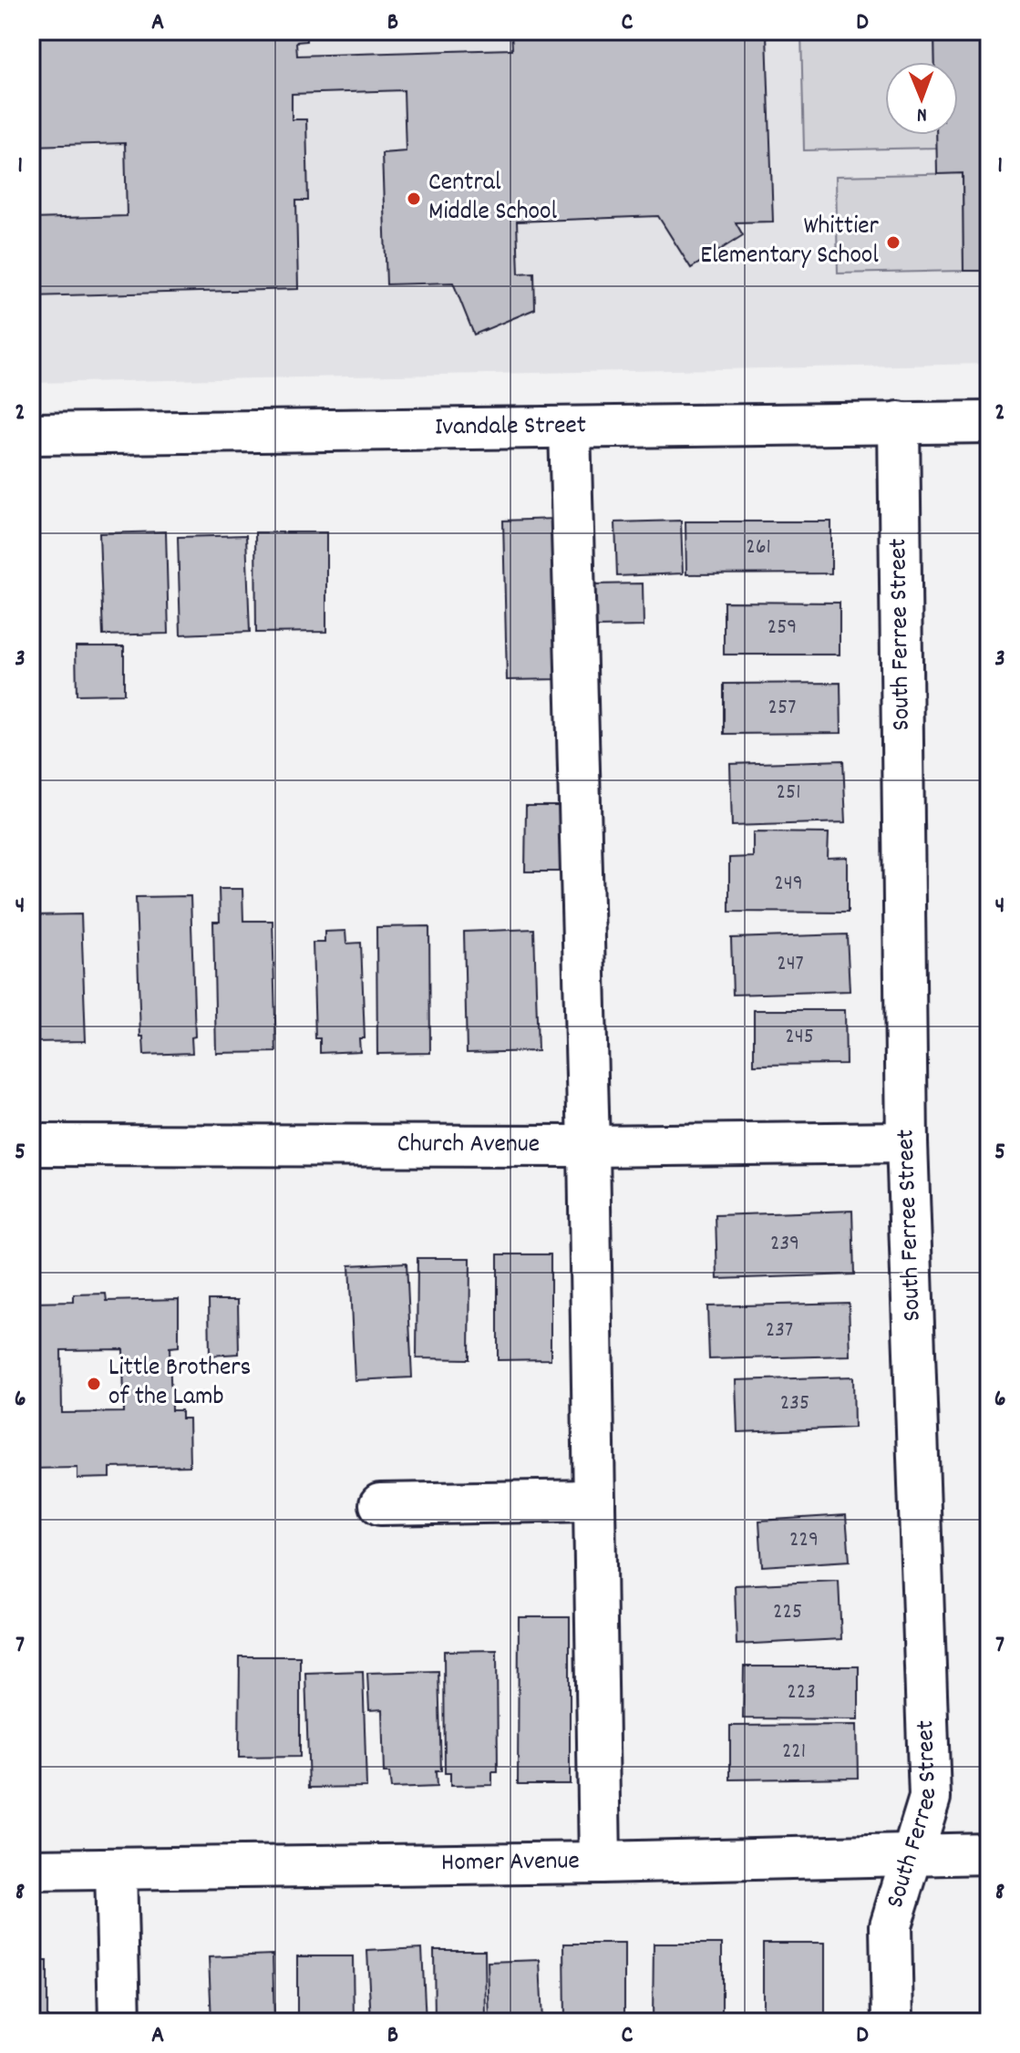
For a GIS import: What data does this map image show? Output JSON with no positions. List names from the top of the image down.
{
  "streets": {
    "street": [
      "Ivandale Street",
      "South Ferree Street",
      "Church Avenue",
      "Homer Avenue"
    ]
  },
  "crossings": [
    ["Ivandale Street", "South Ferree Street"],
    ["South Ferree Street", "Church Avenue"],
    ["South Ferree Street", "Homer Avenue"]
  ],
  "places": ["Central Middle School", "Whittier Elementary School", "Little Brothers of the Lamb"],
  "house_numbers": [
    "261",
    "259",
    "257",
    "251",
    "249",
    "247",
    "245",
    "239",
    "237",
    "235",
    "229",
    "225",
    "223",
    "221"
  ],
  "north": "bottom",
  "grid": {
    "columns": [
      "A",
      "B",
      "C",
      "D"
    ],
    "rows": [
      "1",
      "2",
      "3",
      "4",
      "5",
      "6",
      "7",
      "8"
    ]
  }
}
